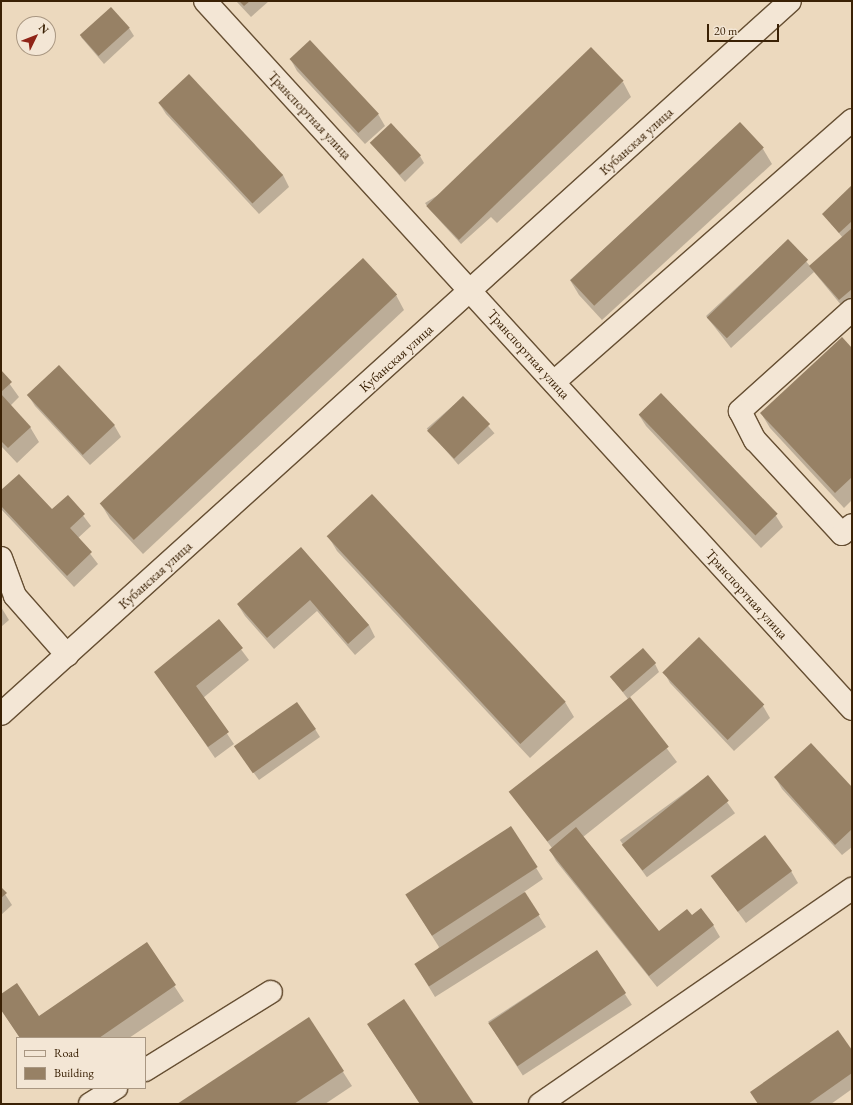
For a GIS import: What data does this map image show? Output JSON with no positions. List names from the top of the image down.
{
  "streets": {
    "street": ["Транспортная улица", "Кубанская улица"]
  },
  "crossings": [
    ["Транспортная улица", "Кубанская улица"]
  ],
  "legend": ["Road", "Building"],
  "scale_bar": "20 m",
  "north": "top right"
}
